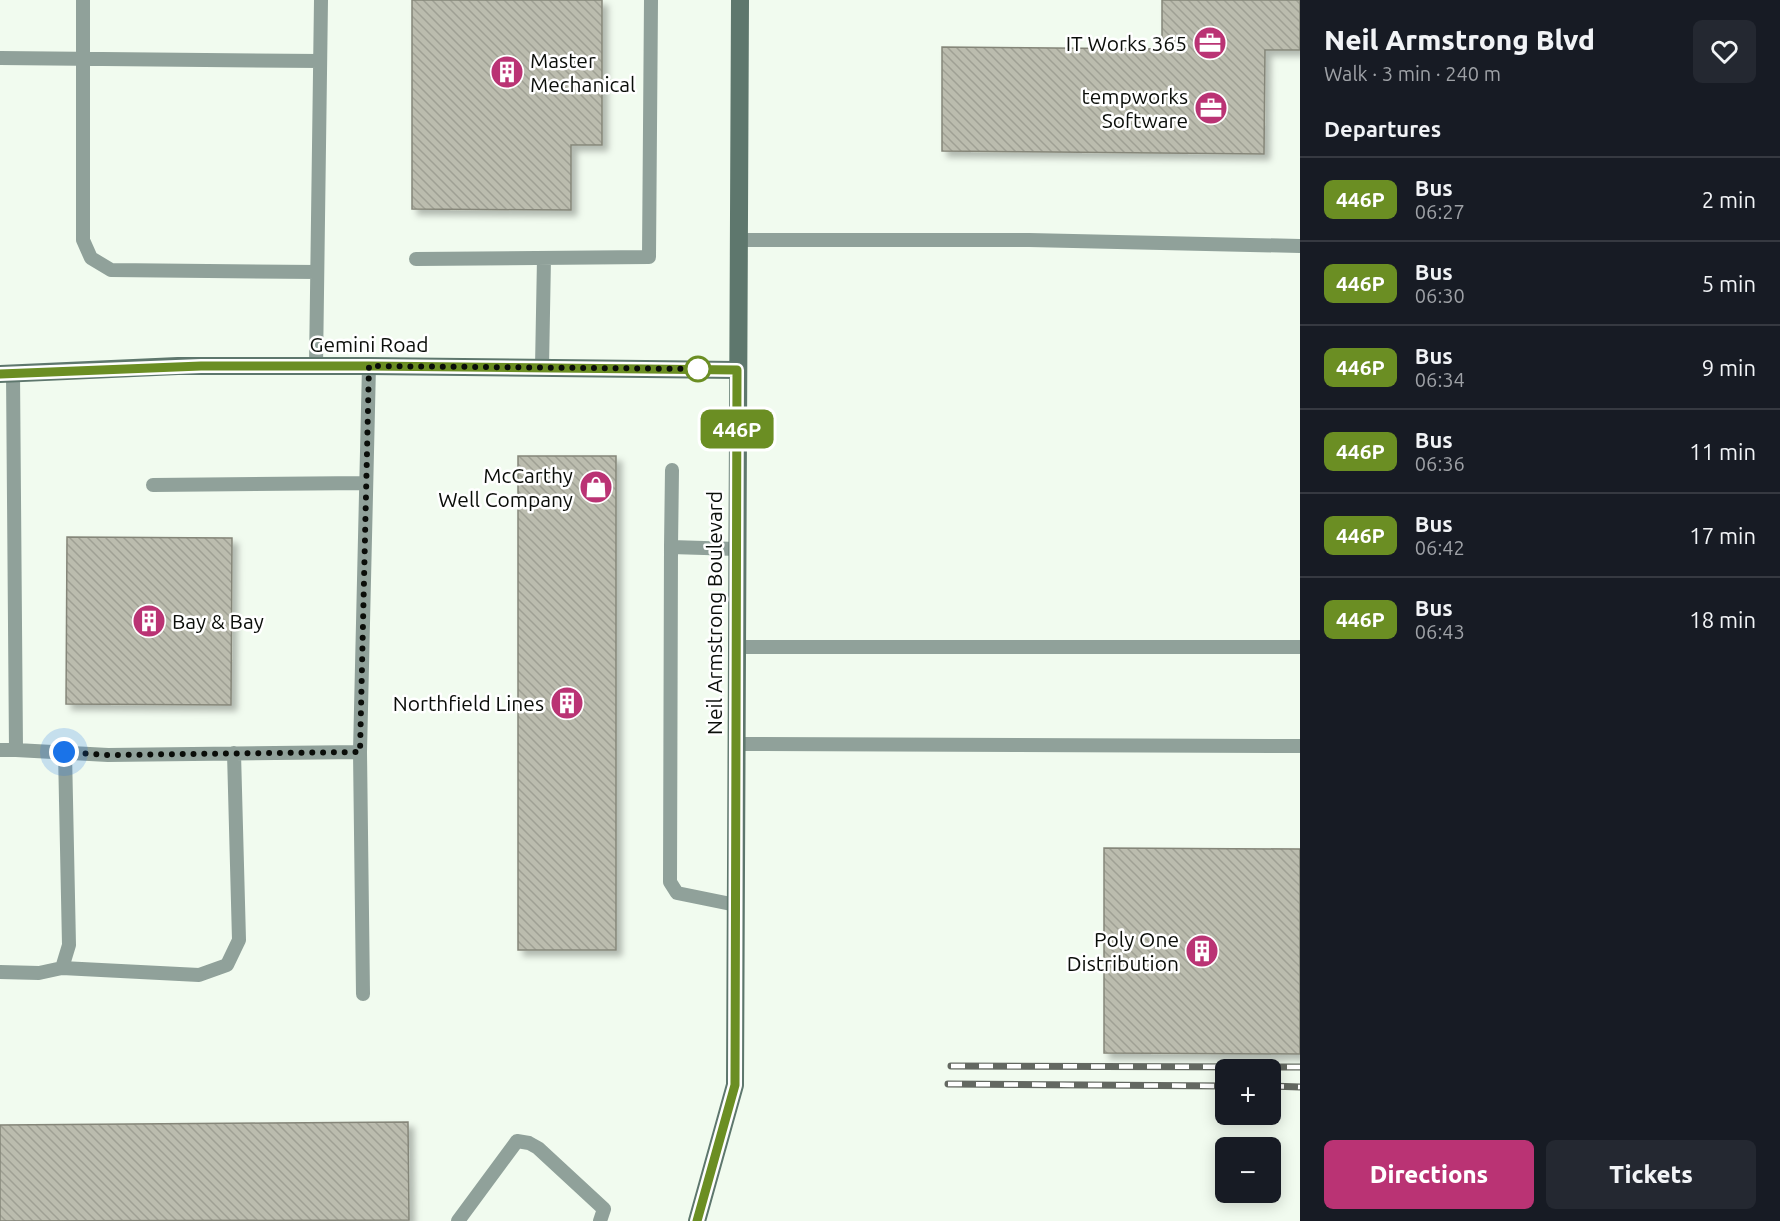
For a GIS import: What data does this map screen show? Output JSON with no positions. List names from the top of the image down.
{
  "streets": {
    "street": ["Gemini Road", "Neil Armstrong Boulevard"]
  },
  "crossings": [
    ["Gemini Road", "Neil Armstrong Boulevard"]
  ],
  "places": {
    "office": ["IT Works 365", "tempworks Software"],
    "building": [
      "Master Mechanical",
      "Bay & Bay",
      "Northfield Lines",
      "Poly One Distribution"
    ],
    "shop": ["McCarthy Well Company"]
  },
  "lines": ["bus line 446P"],
  "page": {
    "on_map": "446P",
    "heading": [
      ["Neil Armstrong Blvd", "Walk · 3 min · 240 m"],
      "Departures"
    ],
    "list": [
      {
        "mark": "446P",
        "name": "Bus",
        "note": "06:27",
        "value": "2 min"
      },
      {
        "mark": "446P",
        "name": "Bus",
        "note": "06:30",
        "value": "5 min"
      },
      {
        "mark": "446P",
        "name": "Bus",
        "note": "06:34",
        "value": "9 min"
      },
      {
        "mark": "446P",
        "name": "Bus",
        "note": "06:36",
        "value": "11 min"
      },
      {
        "mark": "446P",
        "name": "Bus",
        "note": "06:42",
        "value": "17 min"
      },
      {
        "mark": "446P",
        "name": "Bus",
        "note": "06:43",
        "value": "18 min"
      }
    ],
    "map_buttons": ["+", "−"],
    "buttons": ["Directions", "Tickets"]
  }
}
